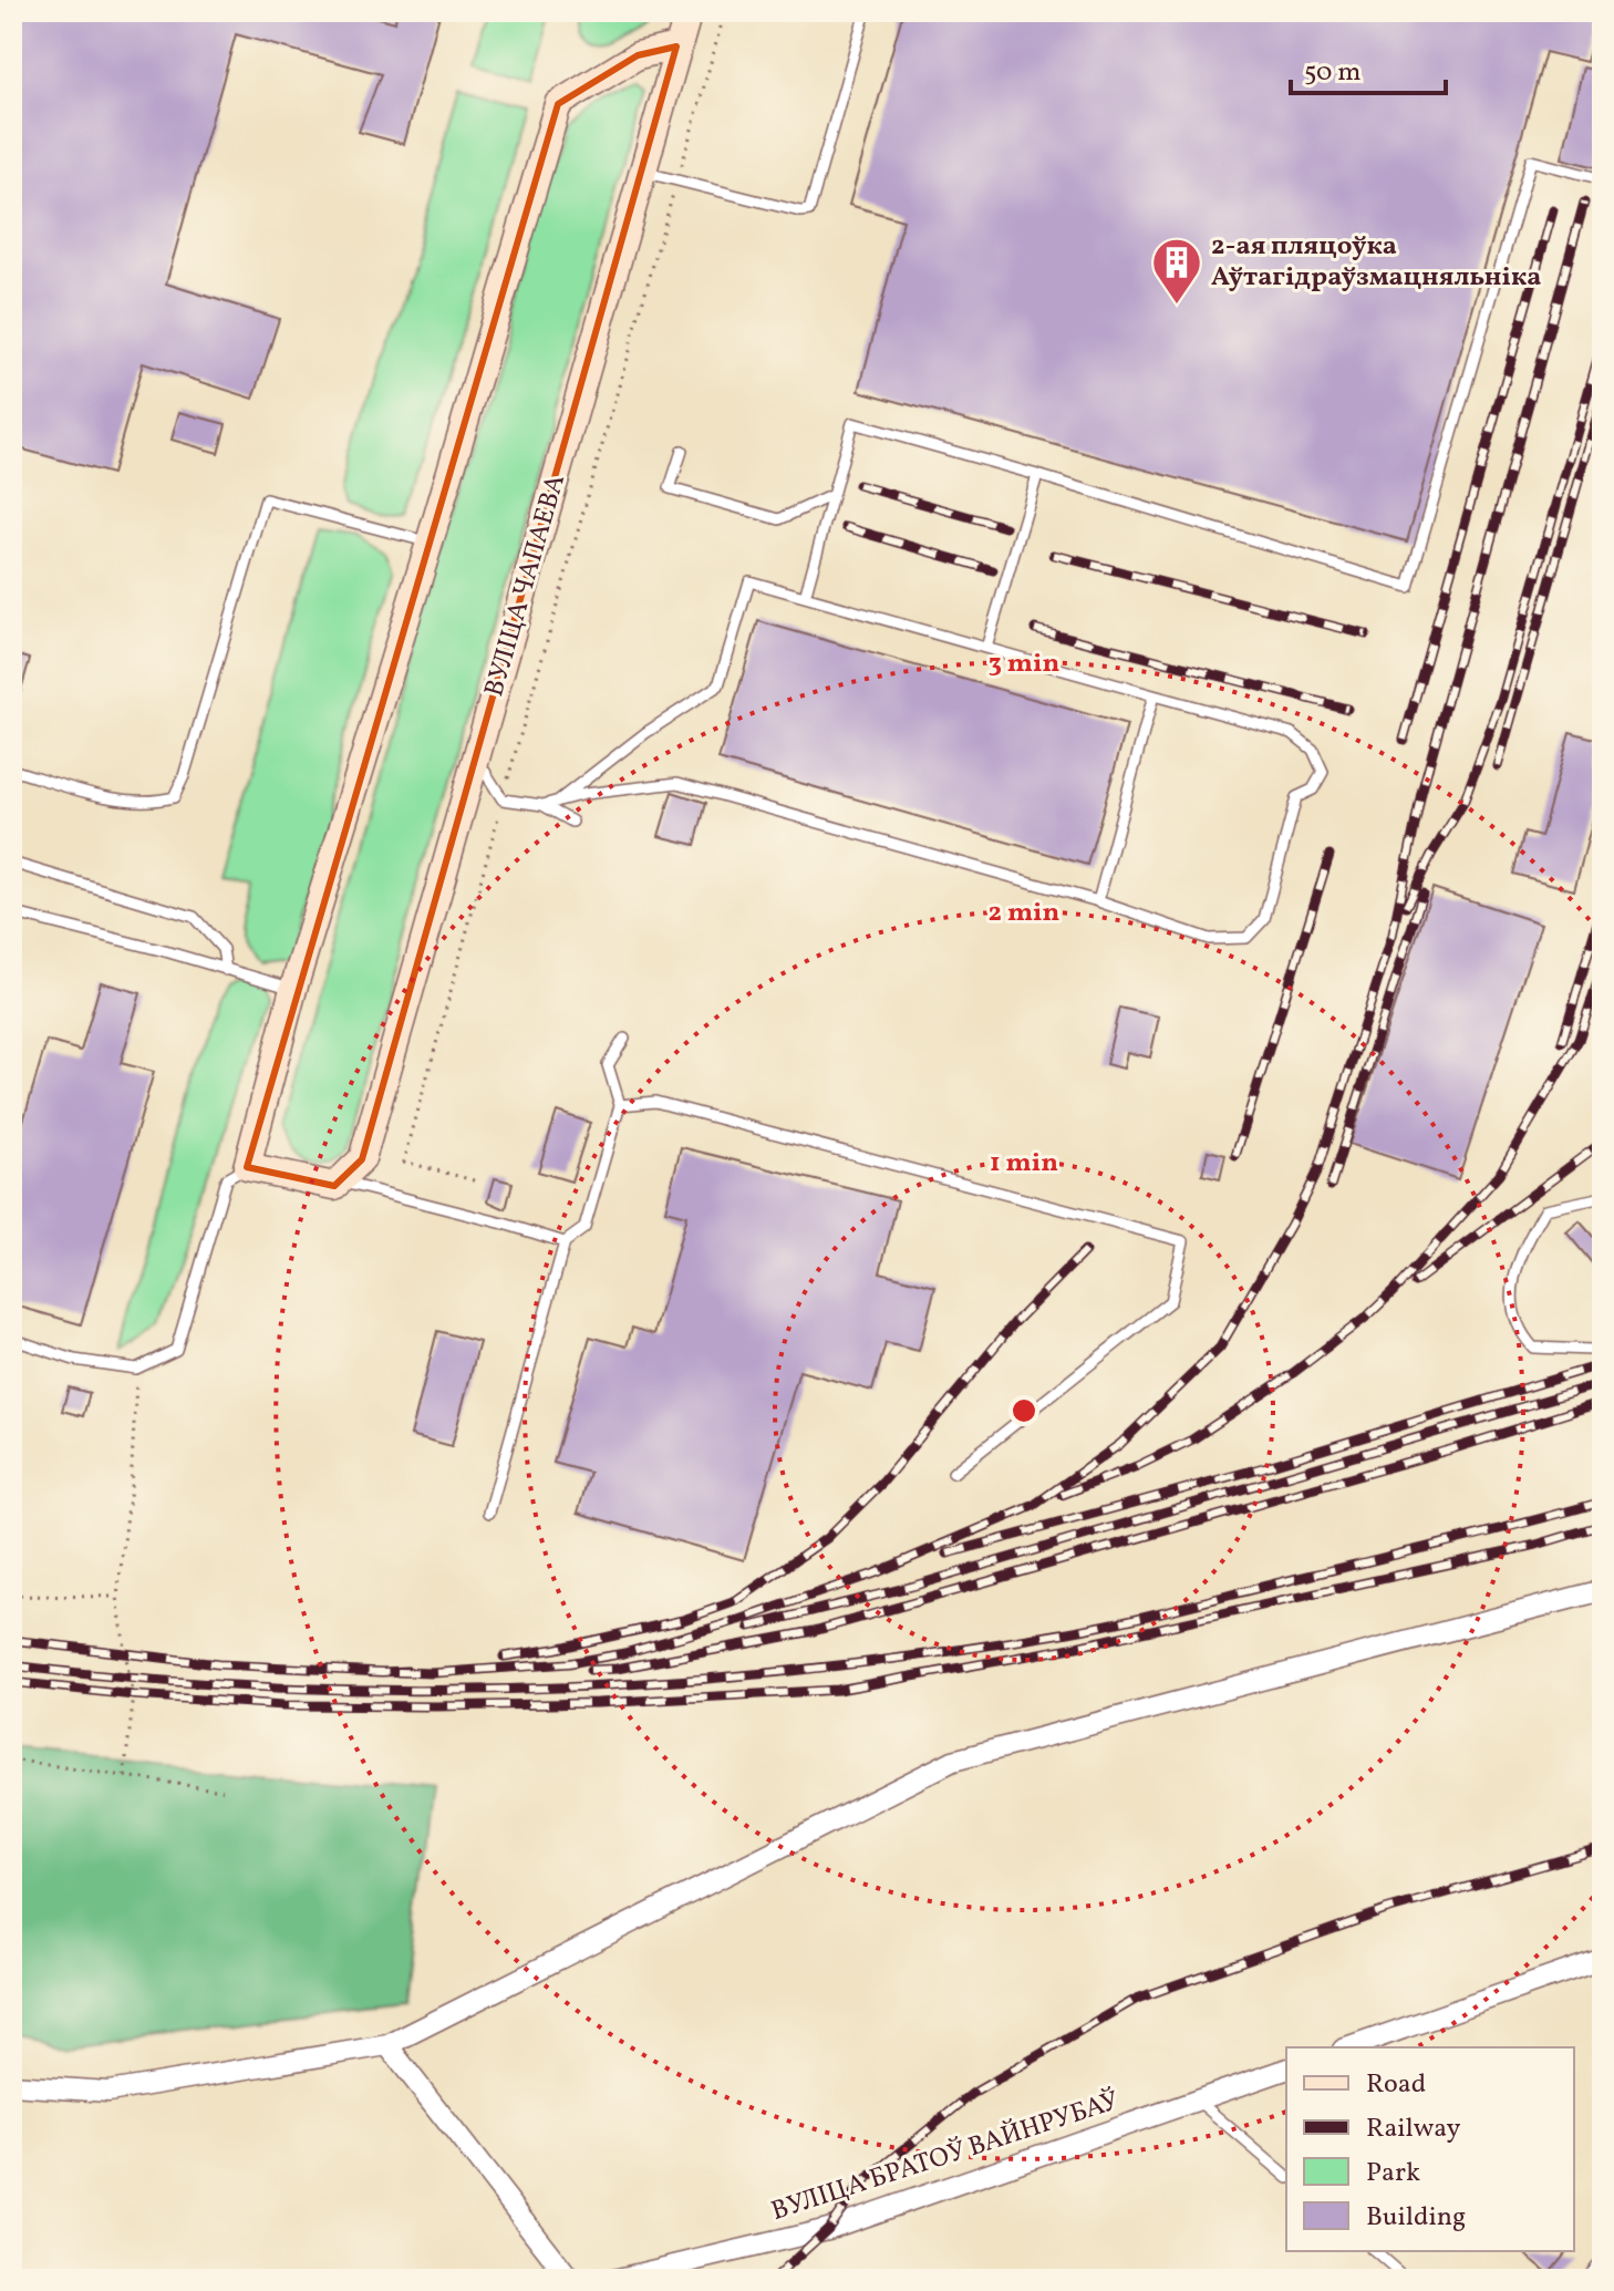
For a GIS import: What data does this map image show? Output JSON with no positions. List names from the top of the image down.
{
  "streets": {
    "street": ["ВУЛІЦА ЧАПАЕВА", "ВУЛІЦА БРАТОЎ ВАЙНРУБАЎ"]
  },
  "places": {
    "building": ["2-ая пляцоўка Аўтагідраўзмацняльніка"]
  },
  "legend": [
    "Road",
    "Railway",
    "Park",
    "Building"
  ],
  "scale_bar": "50 m",
  "rings": ["3 min", "2 min", "1 min"]
}
